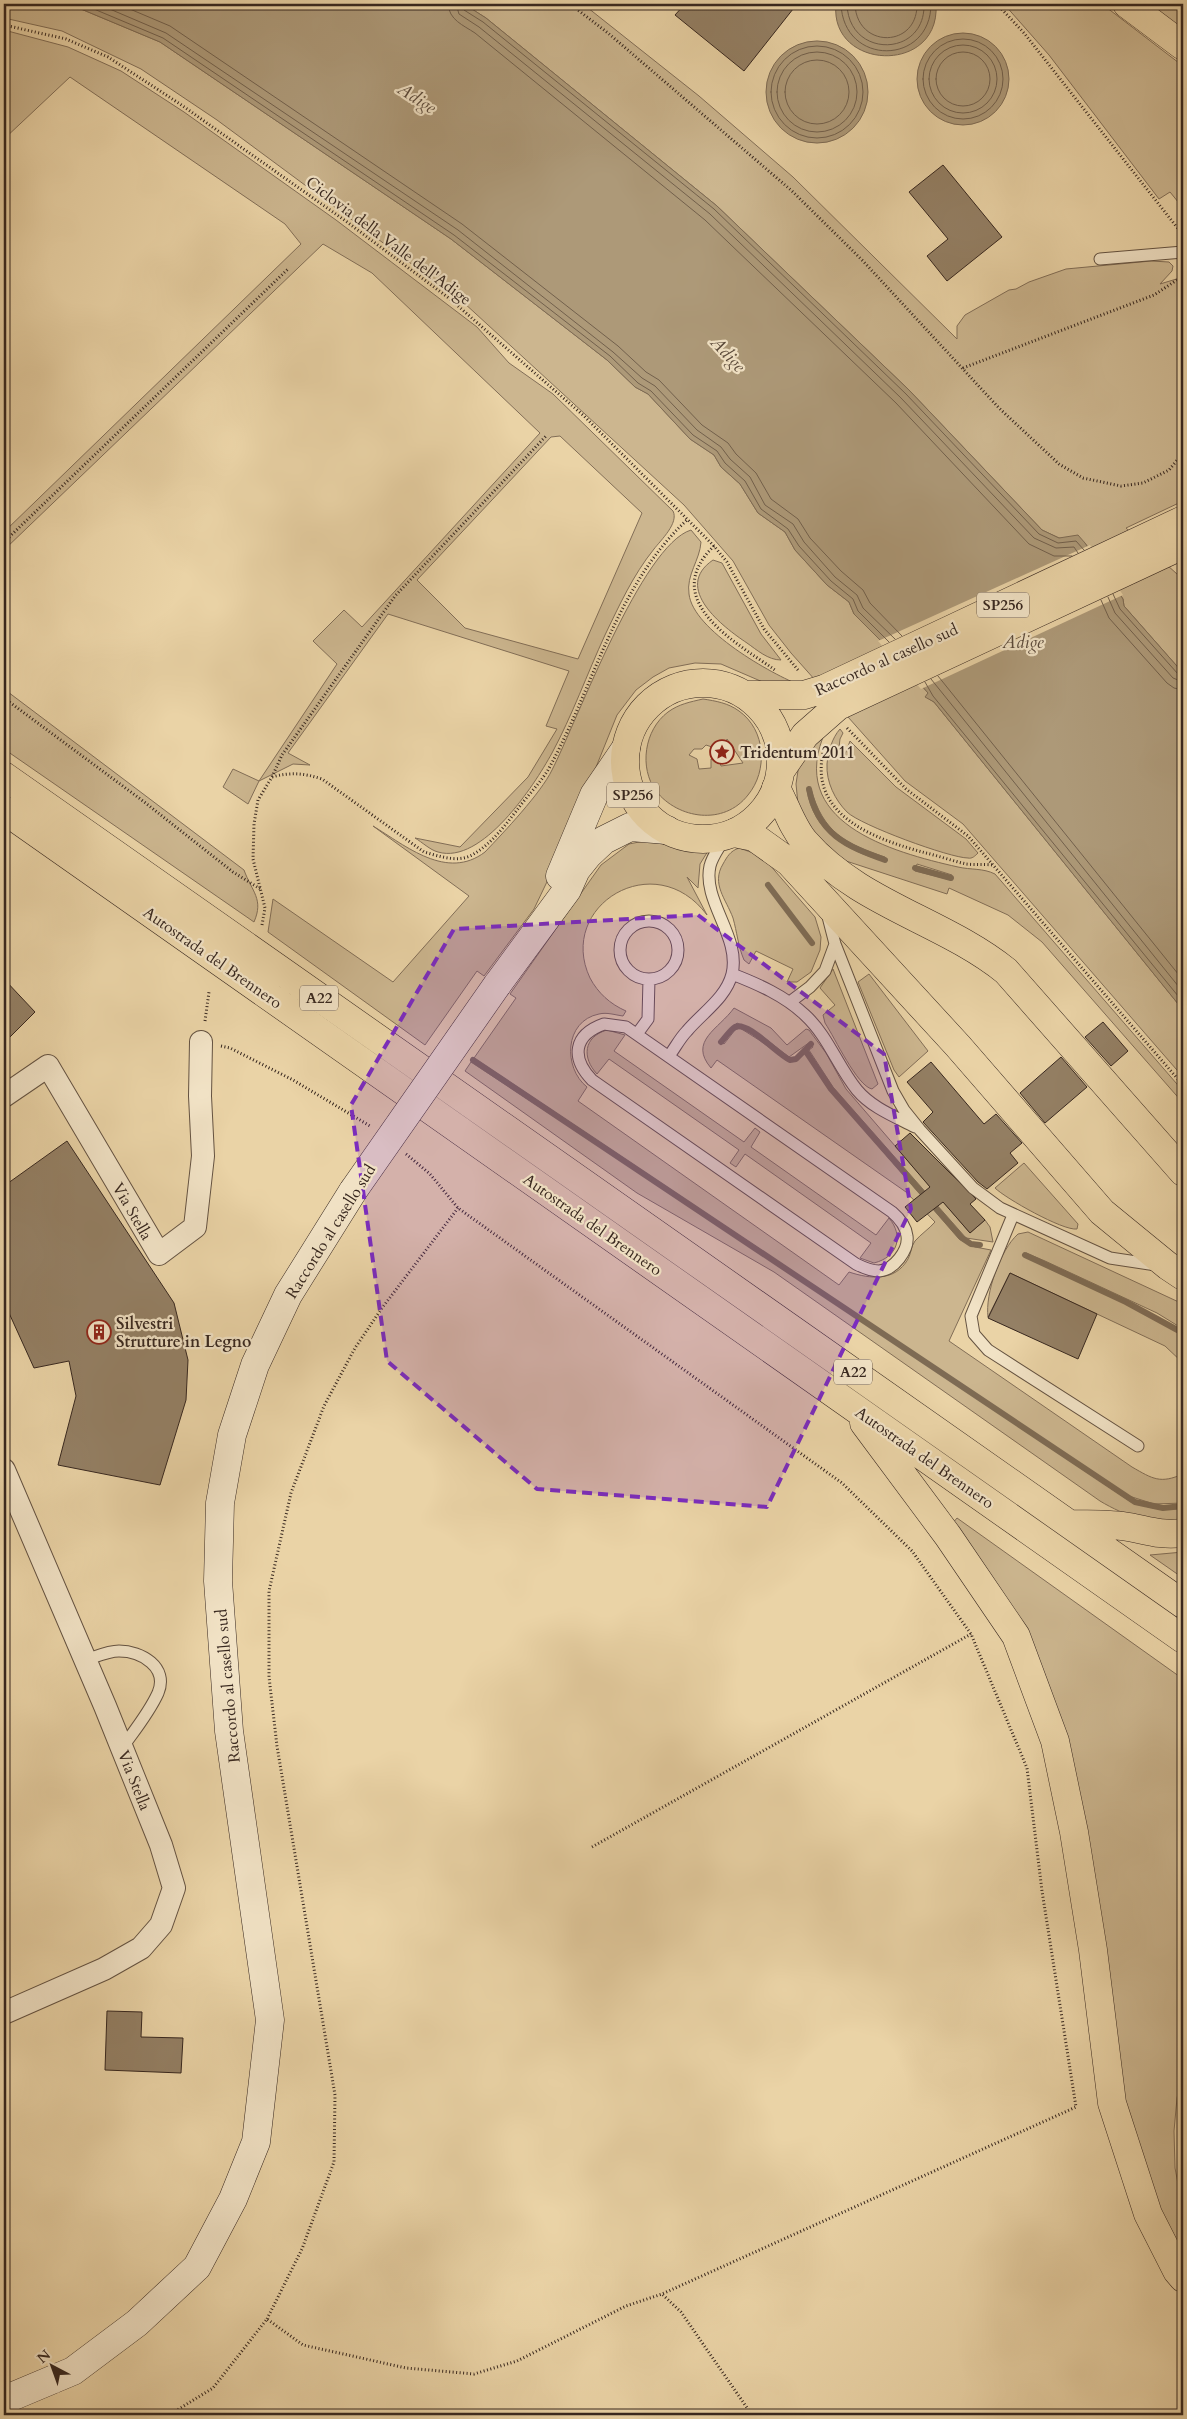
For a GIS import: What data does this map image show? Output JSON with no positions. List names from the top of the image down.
{
  "streets": {
    "main road": [
      "SP256",
      "Raccordo al casello sud",
      "Autostrada del Brennero",
      "A22"
    ],
    "street": ["Via Stella"],
    "path": ["Ciclovia della Valle dell'Adige"]
  },
  "water": ["Adige"],
  "places": {
    "place": ["Tridentum 2011"],
    "building": ["Silvestri Strutture in Legno"]
  },
  "north": "top left"
}
